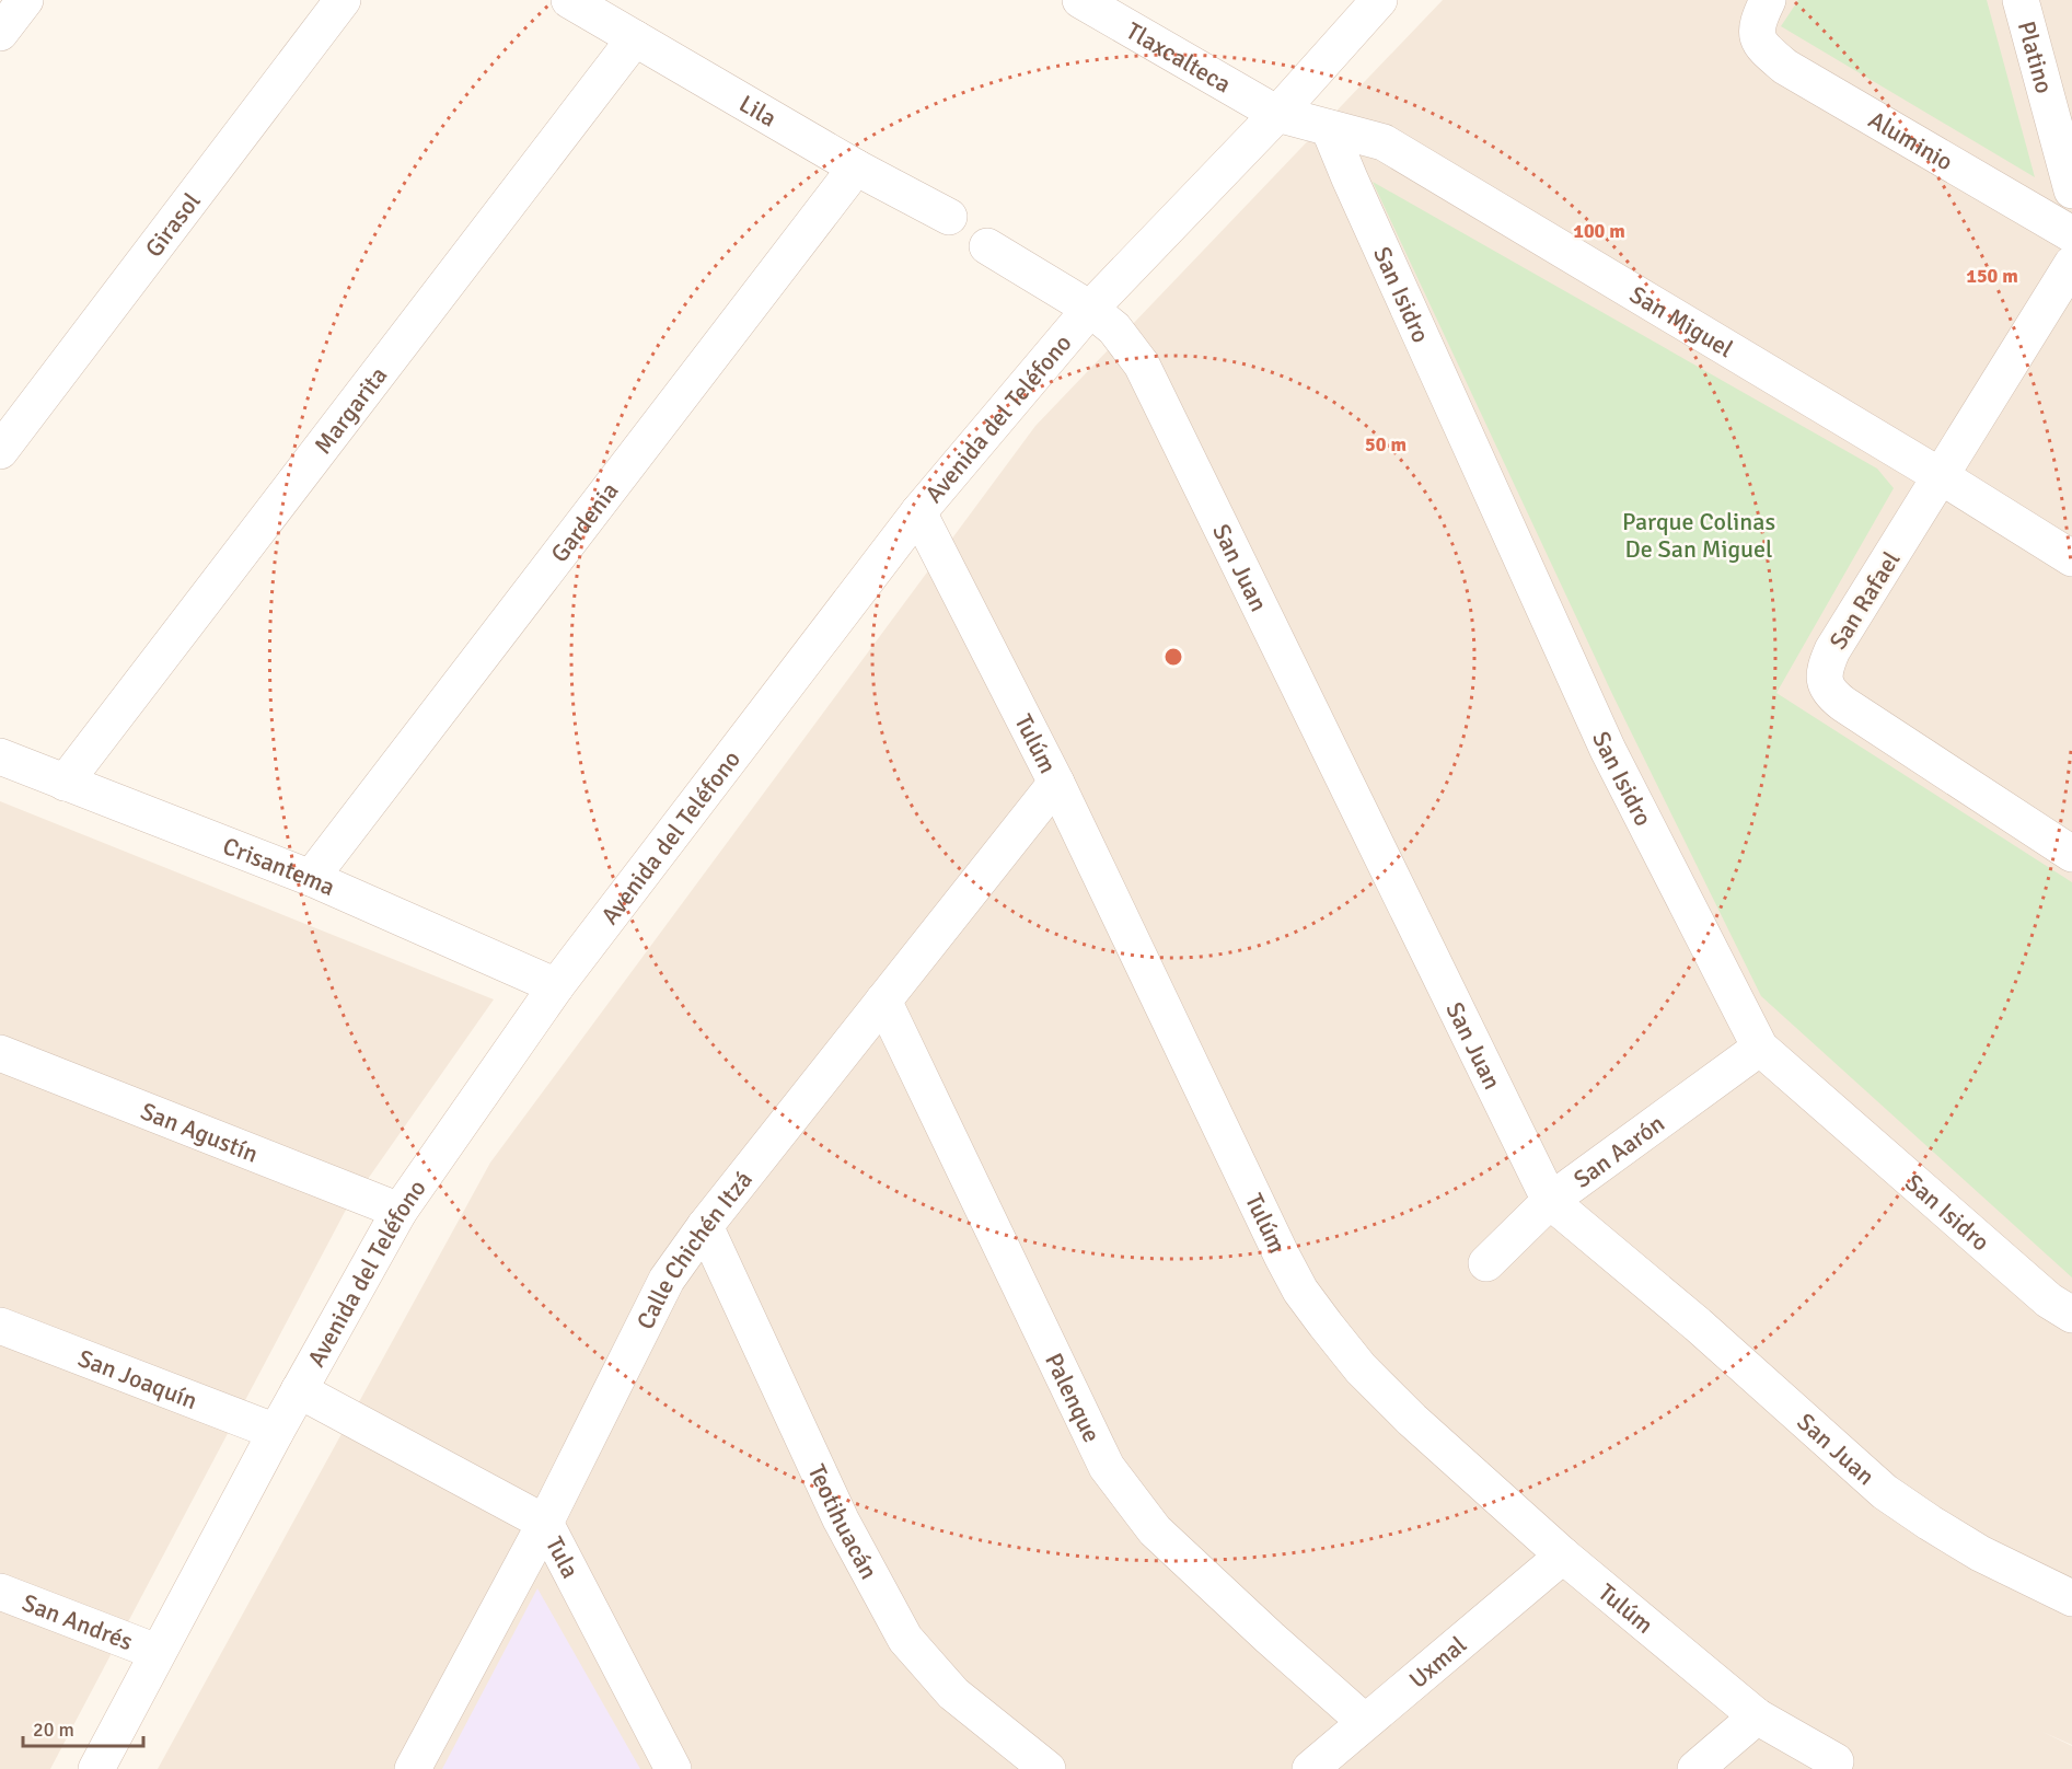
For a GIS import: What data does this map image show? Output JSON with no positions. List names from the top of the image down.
{
  "streets": {
    "street": [
      "Tlaxcalteca",
      "Platino",
      "Lila",
      "Aluminio",
      "Girasol",
      "San Isidro",
      "San Miguel",
      "Margarita",
      "Avenida del Teléfono",
      "Gardenia",
      "San Juan",
      "San Rafael",
      "Tulúm",
      "Crisantema",
      "San Agustín",
      "San Aarón",
      "Calle Chichén Itzá",
      "San Joaquín",
      "Palenque",
      "Teotihuacán",
      "Tula",
      "San Andrés",
      "Uxmal"
    ]
  },
  "crossings": [
    ["Tlaxcalteca", "San Miguel"],
    ["Tlaxcalteca", "Avenida del Teléfono"],
    ["Lila", "Margarita"],
    ["Lila", "Gardenia"],
    ["San Isidro", "San Miguel"],
    ["San Isidro", "San Aarón"],
    ["San Miguel", "Avenida del Teléfono"],
    ["San Miguel", "San Rafael"],
    ["Margarita", "Crisantema"],
    ["Avenida del Teléfono", "San Juan"],
    ["Avenida del Teléfono", "Tulúm"],
    ["Avenida del Teléfono", "Crisantema"],
    ["Avenida del Teléfono", "San Agustín"],
    ["Avenida del Teléfono", "San Joaquín"],
    ["Avenida del Teléfono", "Tula"],
    ["Avenida del Teléfono", "San Andrés"],
    ["Gardenia", "Crisantema"],
    ["San Juan", "San Aarón"],
    ["Tulúm", "Calle Chichén Itzá"],
    ["Tulúm", "Uxmal"],
    ["Calle Chichén Itzá", "Palenque"],
    ["Calle Chichén Itzá", "Teotihuacán"],
    ["Calle Chichén Itzá", "Tula"],
    ["Palenque", "Uxmal"]
  ],
  "parks": ["Parque Colinas De San Miguel"],
  "scale_bar": "20 m",
  "rings": ["100 m", "150 m", "50 m"]
}
